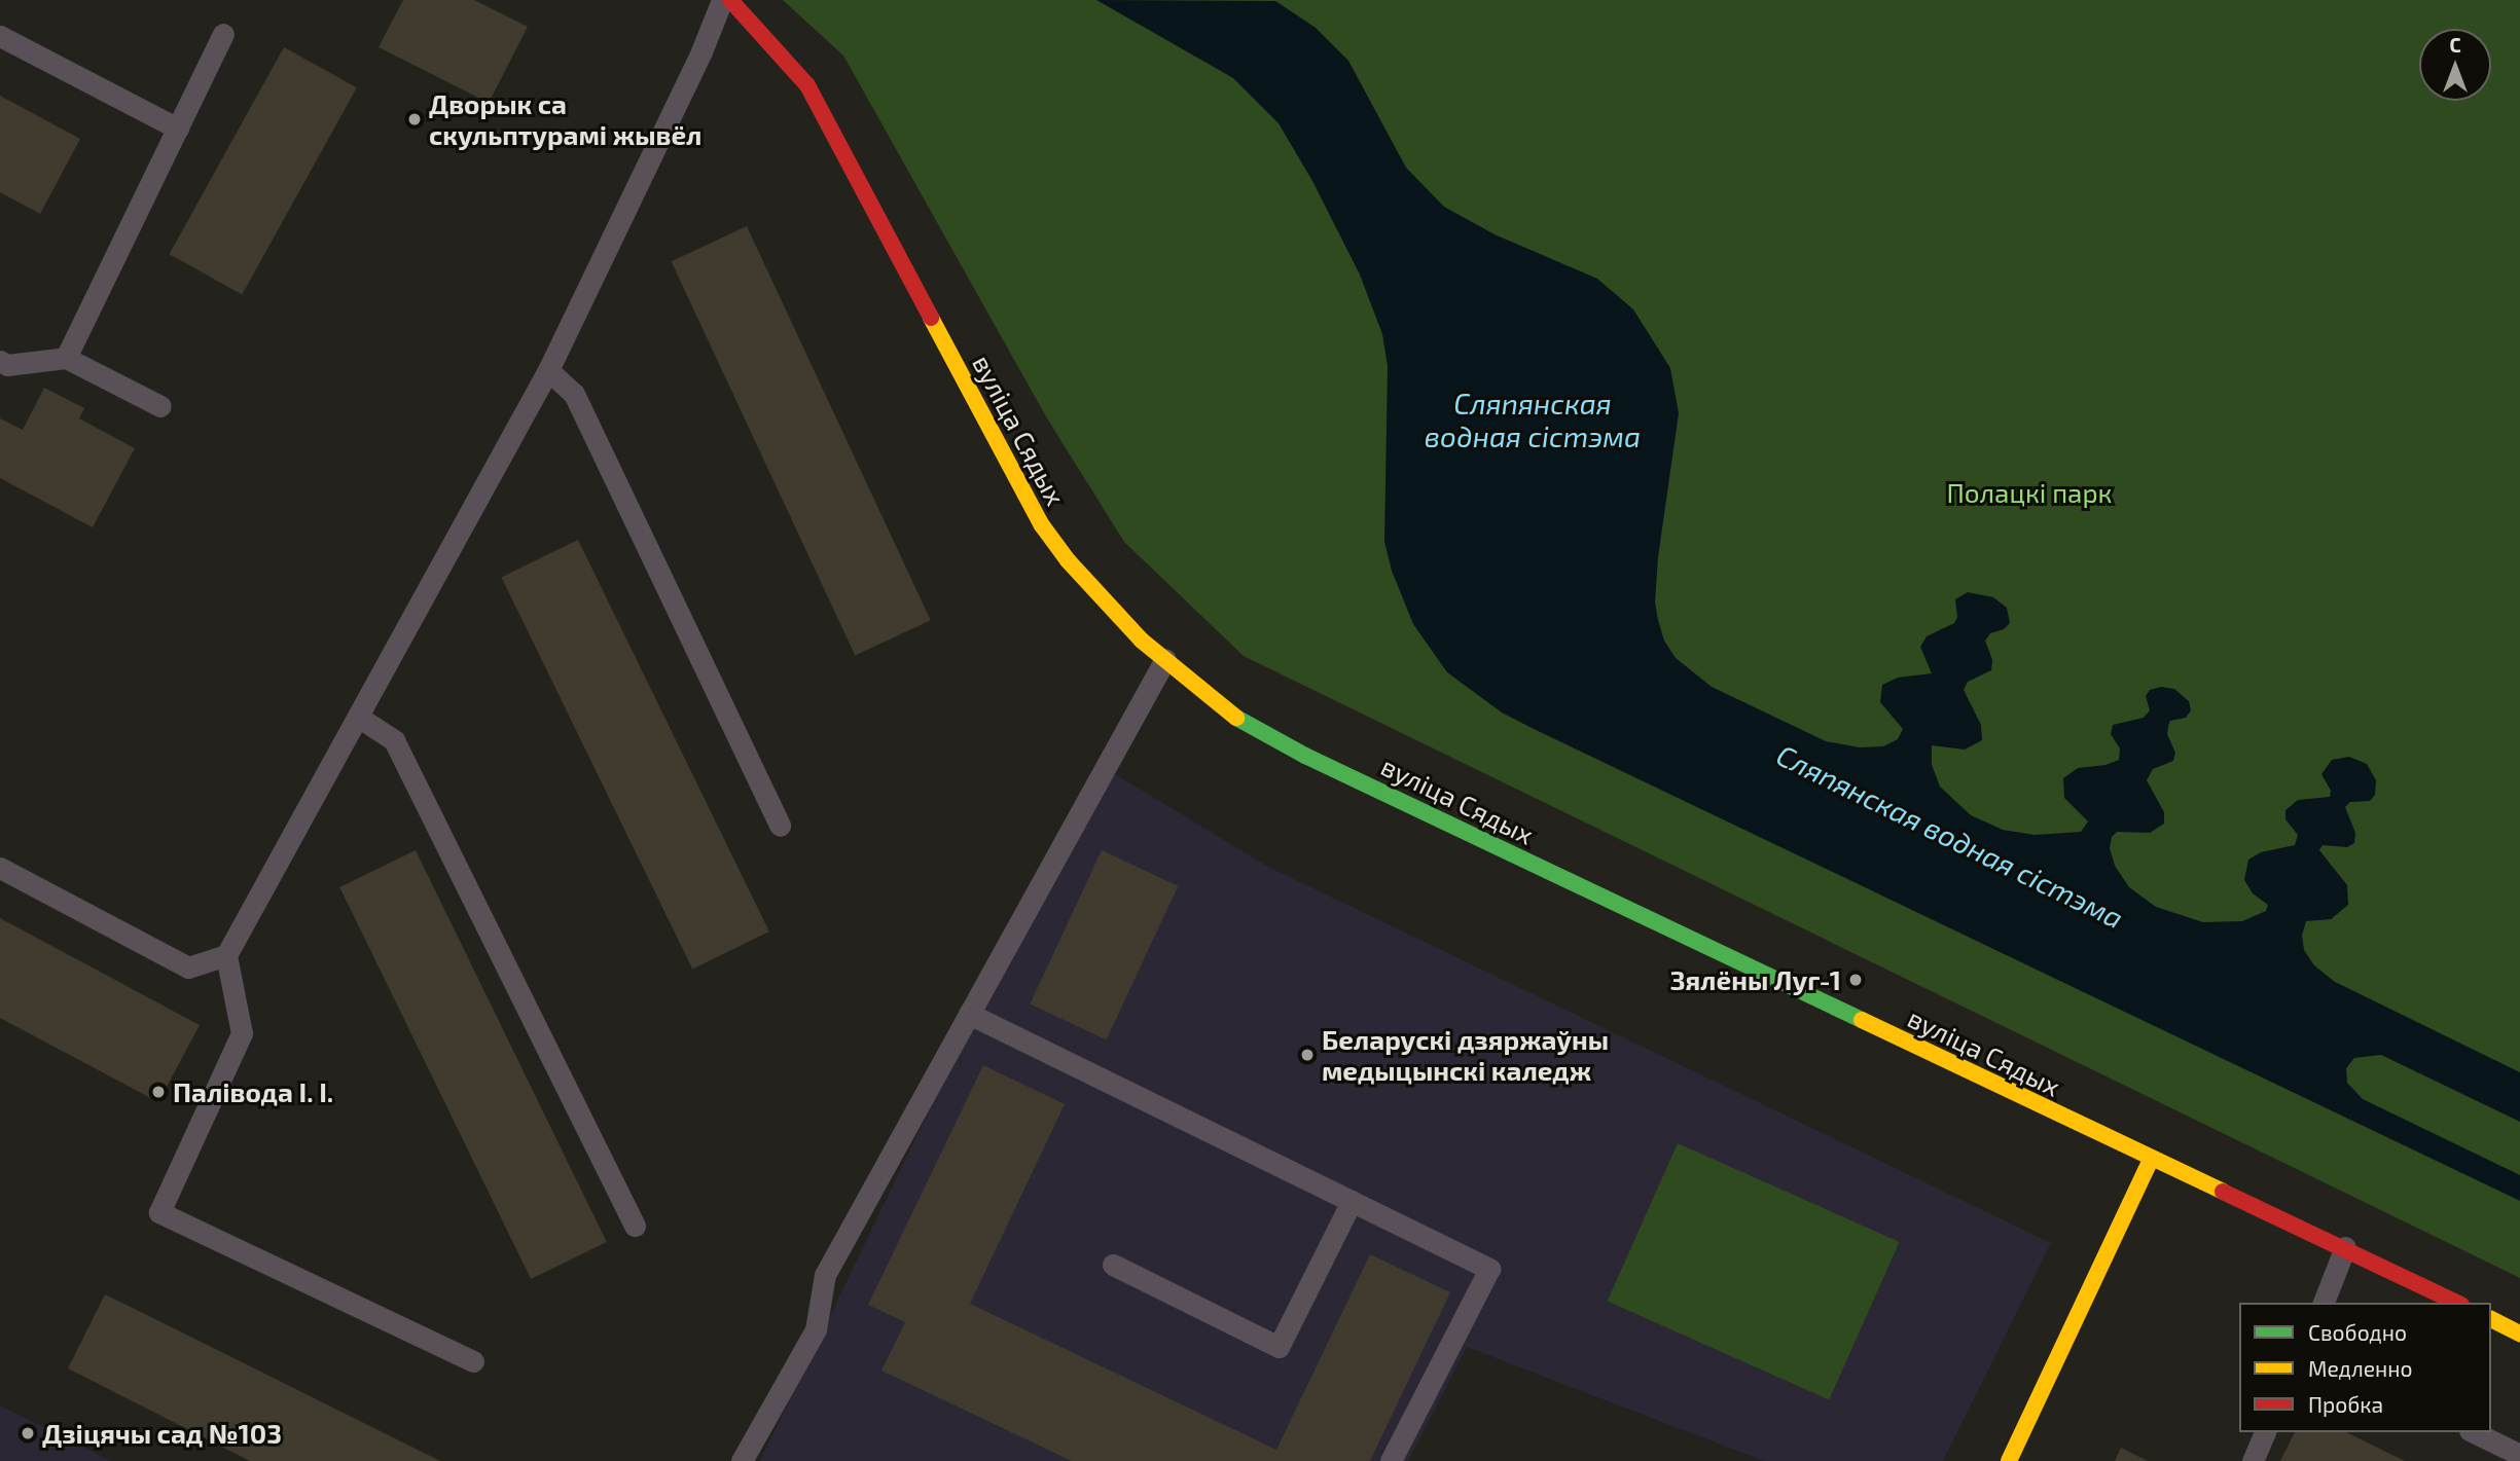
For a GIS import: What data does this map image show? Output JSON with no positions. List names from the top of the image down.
{
  "streets": {
    "street": ["вуліца Сядых"]
  },
  "water": ["Сляпянская водная сістэма"],
  "parks": ["Полацкі парк"],
  "places": [
    "Дворык са скульптурамі жывёл",
    "Зялёны Луг-1",
    "Беларускі дзяржаўны медыцынскі каледж",
    "Палівода І. І.",
    "Дзіцячы сад №103"
  ],
  "legend": ["Свободно", "Медленно", "Пробка"],
  "north": "top"
}
